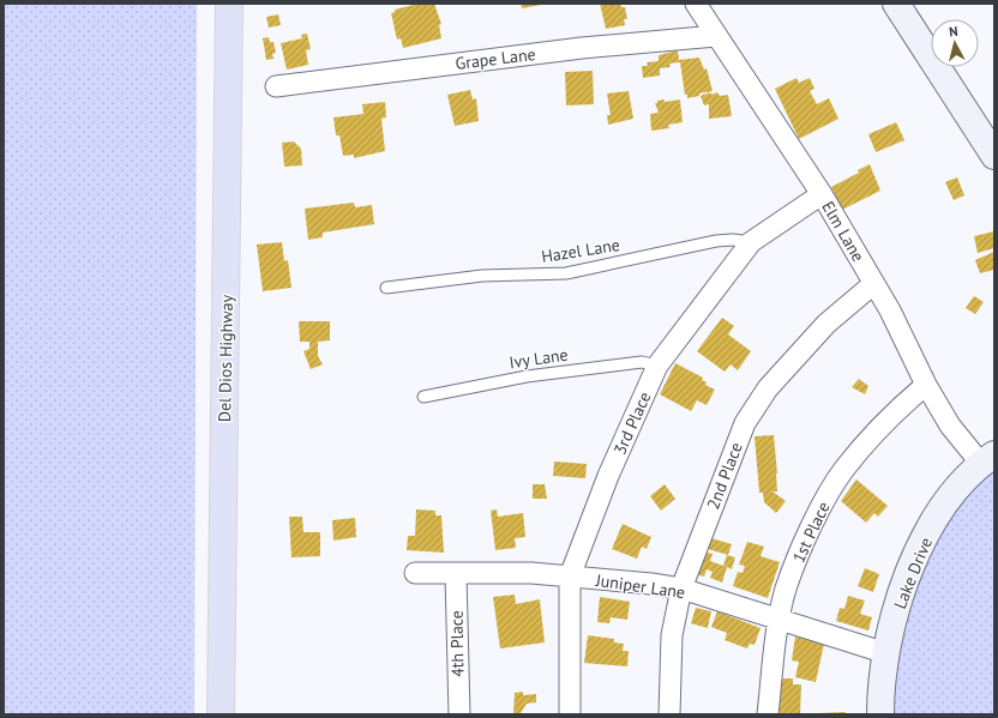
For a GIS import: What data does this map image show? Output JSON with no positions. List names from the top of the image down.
{
  "streets": {
    "main road": ["Del Dios Highway"],
    "street": [
      "Grape Lane",
      "Elm Lane",
      "3rd Place",
      "2nd Place",
      "1st Place",
      "Lake Drive",
      "Juniper Lane",
      "4th Place"
    ],
    "lane": ["Hazel Lane", "Ivy Lane"]
  },
  "crossings": [
    ["Grape Lane", "Elm Lane"],
    ["Elm Lane", "3rd Place"],
    ["Elm Lane", "2nd Place"],
    ["Elm Lane", "1st Place"],
    ["Elm Lane", "Lake Drive"],
    ["Hazel Lane", "3rd Place"],
    ["Ivy Lane", "3rd Place"],
    ["3rd Place", "Juniper Lane"],
    ["2nd Place", "Juniper Lane"],
    ["1st Place", "Juniper Lane"],
    ["Lake Drive", "Juniper Lane"],
    ["Juniper Lane", "4th Place"]
  ],
  "north": "top"
}
